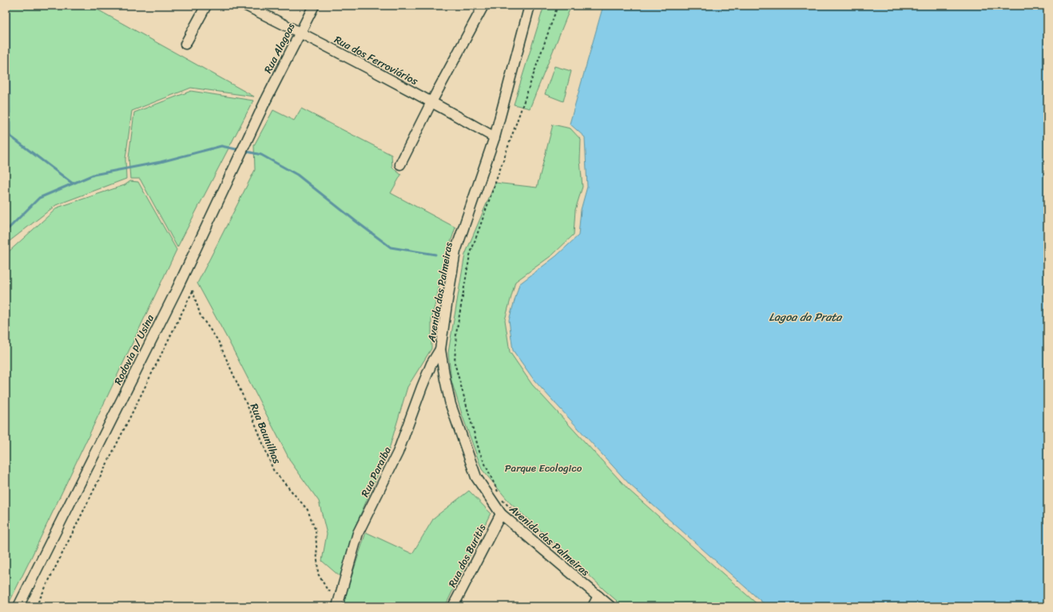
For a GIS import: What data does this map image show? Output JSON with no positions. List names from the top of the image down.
{
  "streets": {
    "street": [
      "Rua Alagoas",
      "Rua dos Ferroviários",
      "Avenida das Palmeiras",
      "Rodovia p/ Usina",
      "Rua Paraiba",
      "Rua dos Buritis"
    ],
    "path": ["Rua Baunilhas"]
  },
  "crossings": [
    ["Rua Alagoas", "Rua dos Ferroviários"],
    ["Rua Alagoas", "Rodovia p/ Usina"],
    ["Rua dos Ferroviários", "Avenida das Palmeiras"],
    ["Avenida das Palmeiras", "Rua Paraiba"],
    ["Avenida das Palmeiras", "Rua dos Buritis"],
    ["Rua Baunilhas", "Rua Paraiba"]
  ],
  "water": ["Lagoa da Prata"],
  "parks": ["Parque Ecologico"]
}
